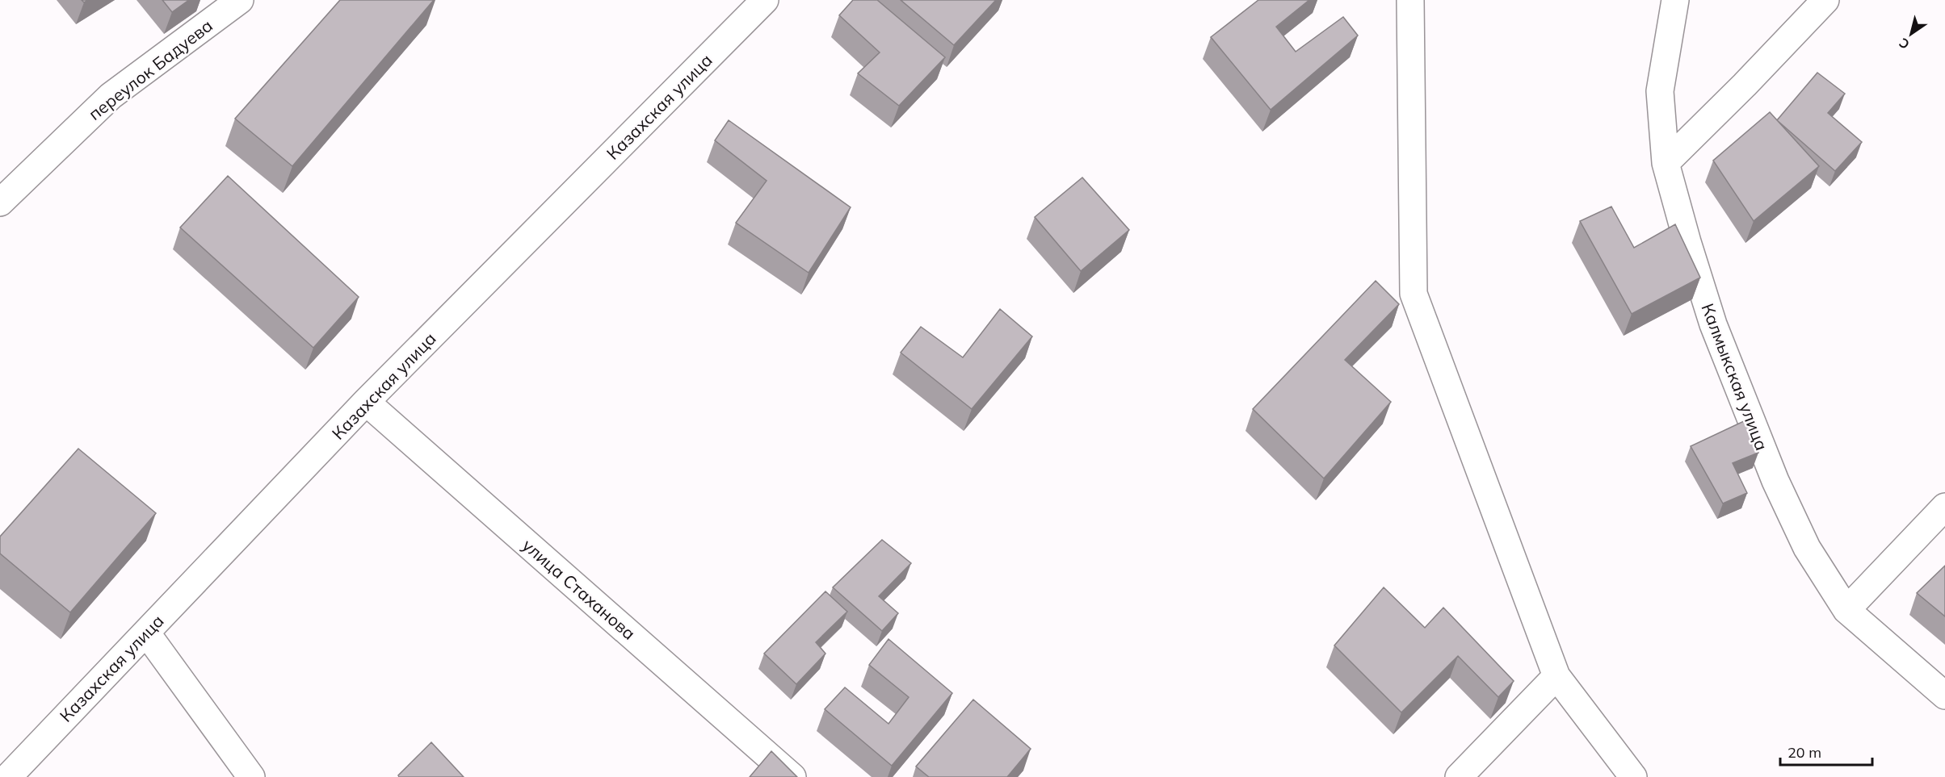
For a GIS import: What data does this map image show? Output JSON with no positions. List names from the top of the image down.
{
  "streets": {
    "street": [
      "переулок Бадуева",
      "Казахская улица",
      "Калмыкская улица",
      "улица Стаханова"
    ]
  },
  "crossings": [
    ["Казахская улица", "улица Стаханова"]
  ],
  "scale_bar": "20 m",
  "north": "bottom left"
}
